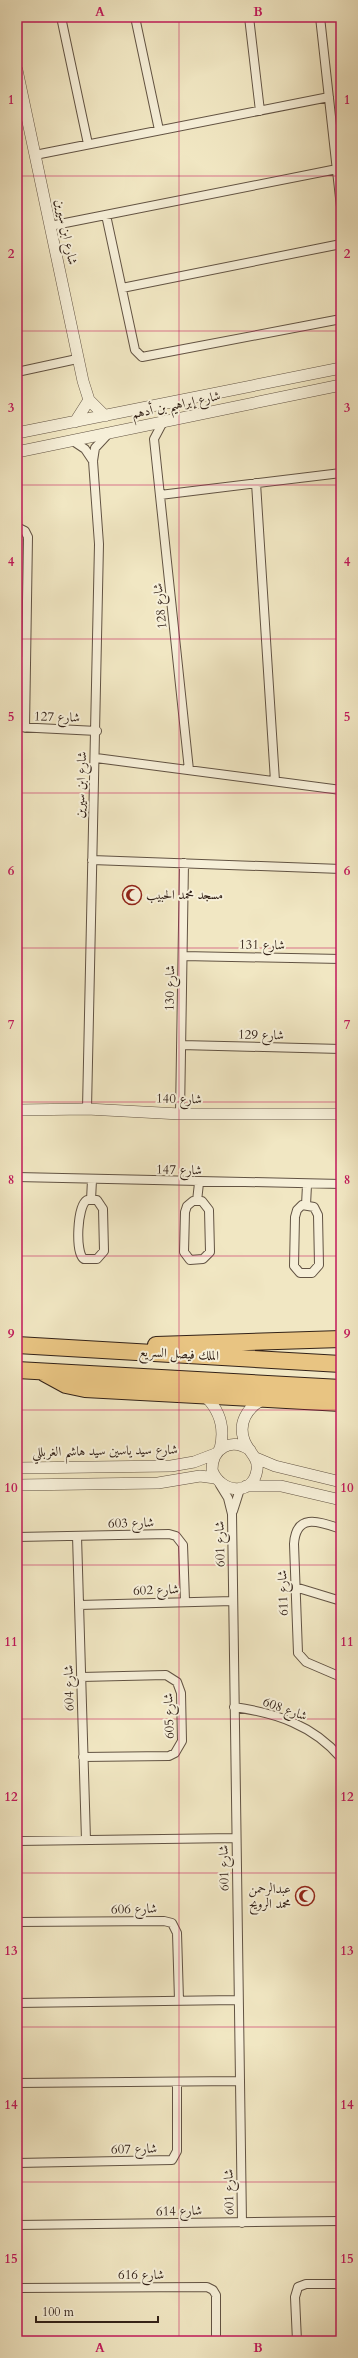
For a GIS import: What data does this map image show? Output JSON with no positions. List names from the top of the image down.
{
  "streets": {
    "highway": ["الملك فيصل السريع"],
    "street": [
      "شارع ابن سيرين",
      "شارع إبراهيم بن أدهم",
      "شارع 128",
      "شارع 127",
      "شارع 131",
      "شارع 130",
      "شارع 129",
      "شارع 140",
      "شارع 147",
      "شارع سيد ياسين سيد هاشم الغربللي",
      "شارع 603",
      "شارع 601",
      "شارع 602",
      "شارع 611",
      "شارع 604",
      "شارع 608",
      "شارع 605",
      "شارع 606",
      "شارع 607",
      "شارع 614",
      "شارع 616"
    ]
  },
  "crossings": [
    ["شارع ابن سيرين", "شارع إبراهيم بن أدهم"],
    ["شارع ابن سيرين", "شارع 127"],
    ["شارع ابن سيرين", "شارع 140"],
    ["شارع 131", "شارع 130"],
    ["شارع 130", "شارع 129"],
    ["شارع 130", "شارع 140"],
    ["شارع سيد ياسين سيد هاشم الغربللي", "شارع 601"],
    ["شارع 603", "شارع 602"],
    ["شارع 603", "شارع 604"],
    ["شارع 601", "شارع 602"],
    ["شارع 601", "شارع 608"],
    ["شارع 601", "شارع 614"],
    ["شارع 602", "شارع 604"],
    ["شارع 604", "شارع 605"]
  ],
  "places": {
    "mosque": ["مسجد محمد الحبيب", "عبدالرحمن محمد الرويح"]
  },
  "scale_bar": "100 m",
  "grid": {
    "columns": ["A", "B"],
    "rows": [
      "1",
      "2",
      "3",
      "4",
      "5",
      "6",
      "7",
      "8",
      "9",
      "10",
      "11",
      "12",
      "13",
      "14",
      "15"
    ]
  }
}
